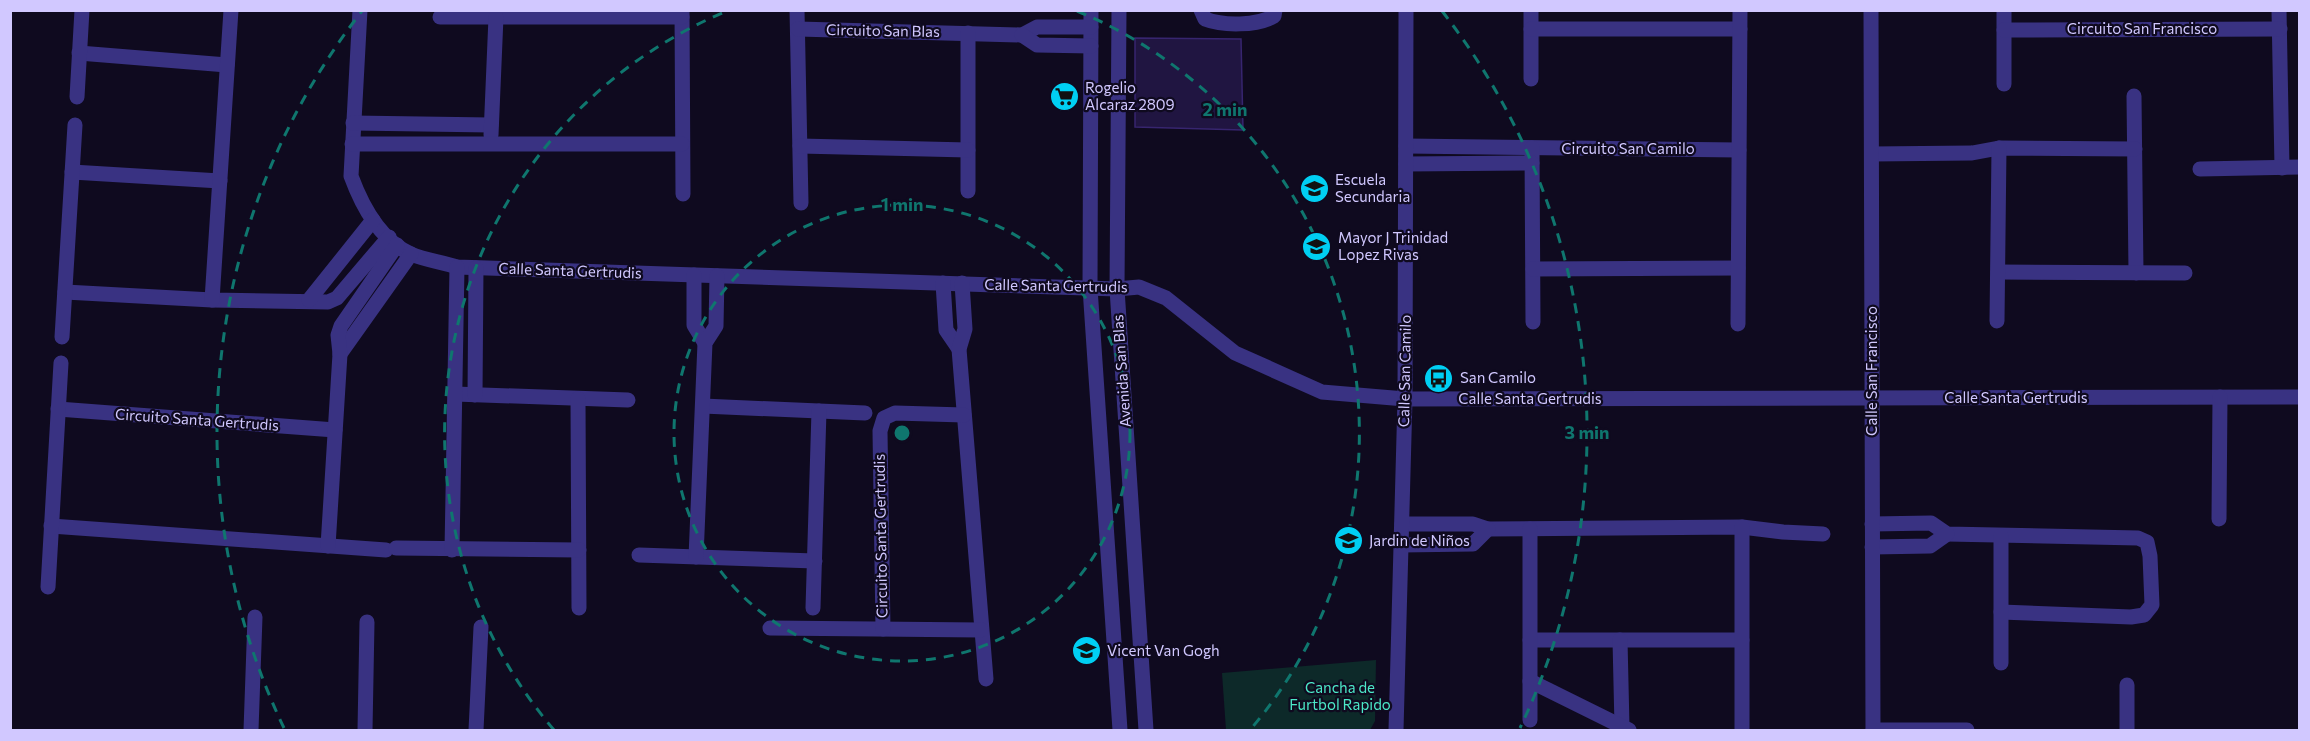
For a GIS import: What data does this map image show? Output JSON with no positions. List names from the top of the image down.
{
  "streets": {
    "street": [
      "Circuito San Francisco",
      "Circuito San Blas",
      "Circuito San Camilo",
      "Calle Santa Gertrudis",
      "Avenida San Blas",
      "Calle San Camilo",
      "Calle San Francisco",
      "Circuito Santa Gertrudis"
    ]
  },
  "crossings": [
    ["Circuito San Blas", "Avenida San Blas"],
    ["Circuito San Camilo", "Calle San Camilo"],
    ["Calle Santa Gertrudis", "Avenida San Blas"],
    ["Calle Santa Gertrudis", "Calle San Camilo"],
    ["Calle Santa Gertrudis", "Calle San Francisco"]
  ],
  "parks": ["Cancha de Furtbol Rapido"],
  "places": {
    "supermarket": ["Rogelio Alcaraz 2809"],
    "school or university": [
      "Escuela Secundaria",
      "Mayor J Trinidad Lopez Rivas",
      "Jardin de Niños",
      "Vicent Van Gogh"
    ],
    "bus stop": ["San Camilo"]
  },
  "rings": ["2 min", "1 min", "3 min"]
}
